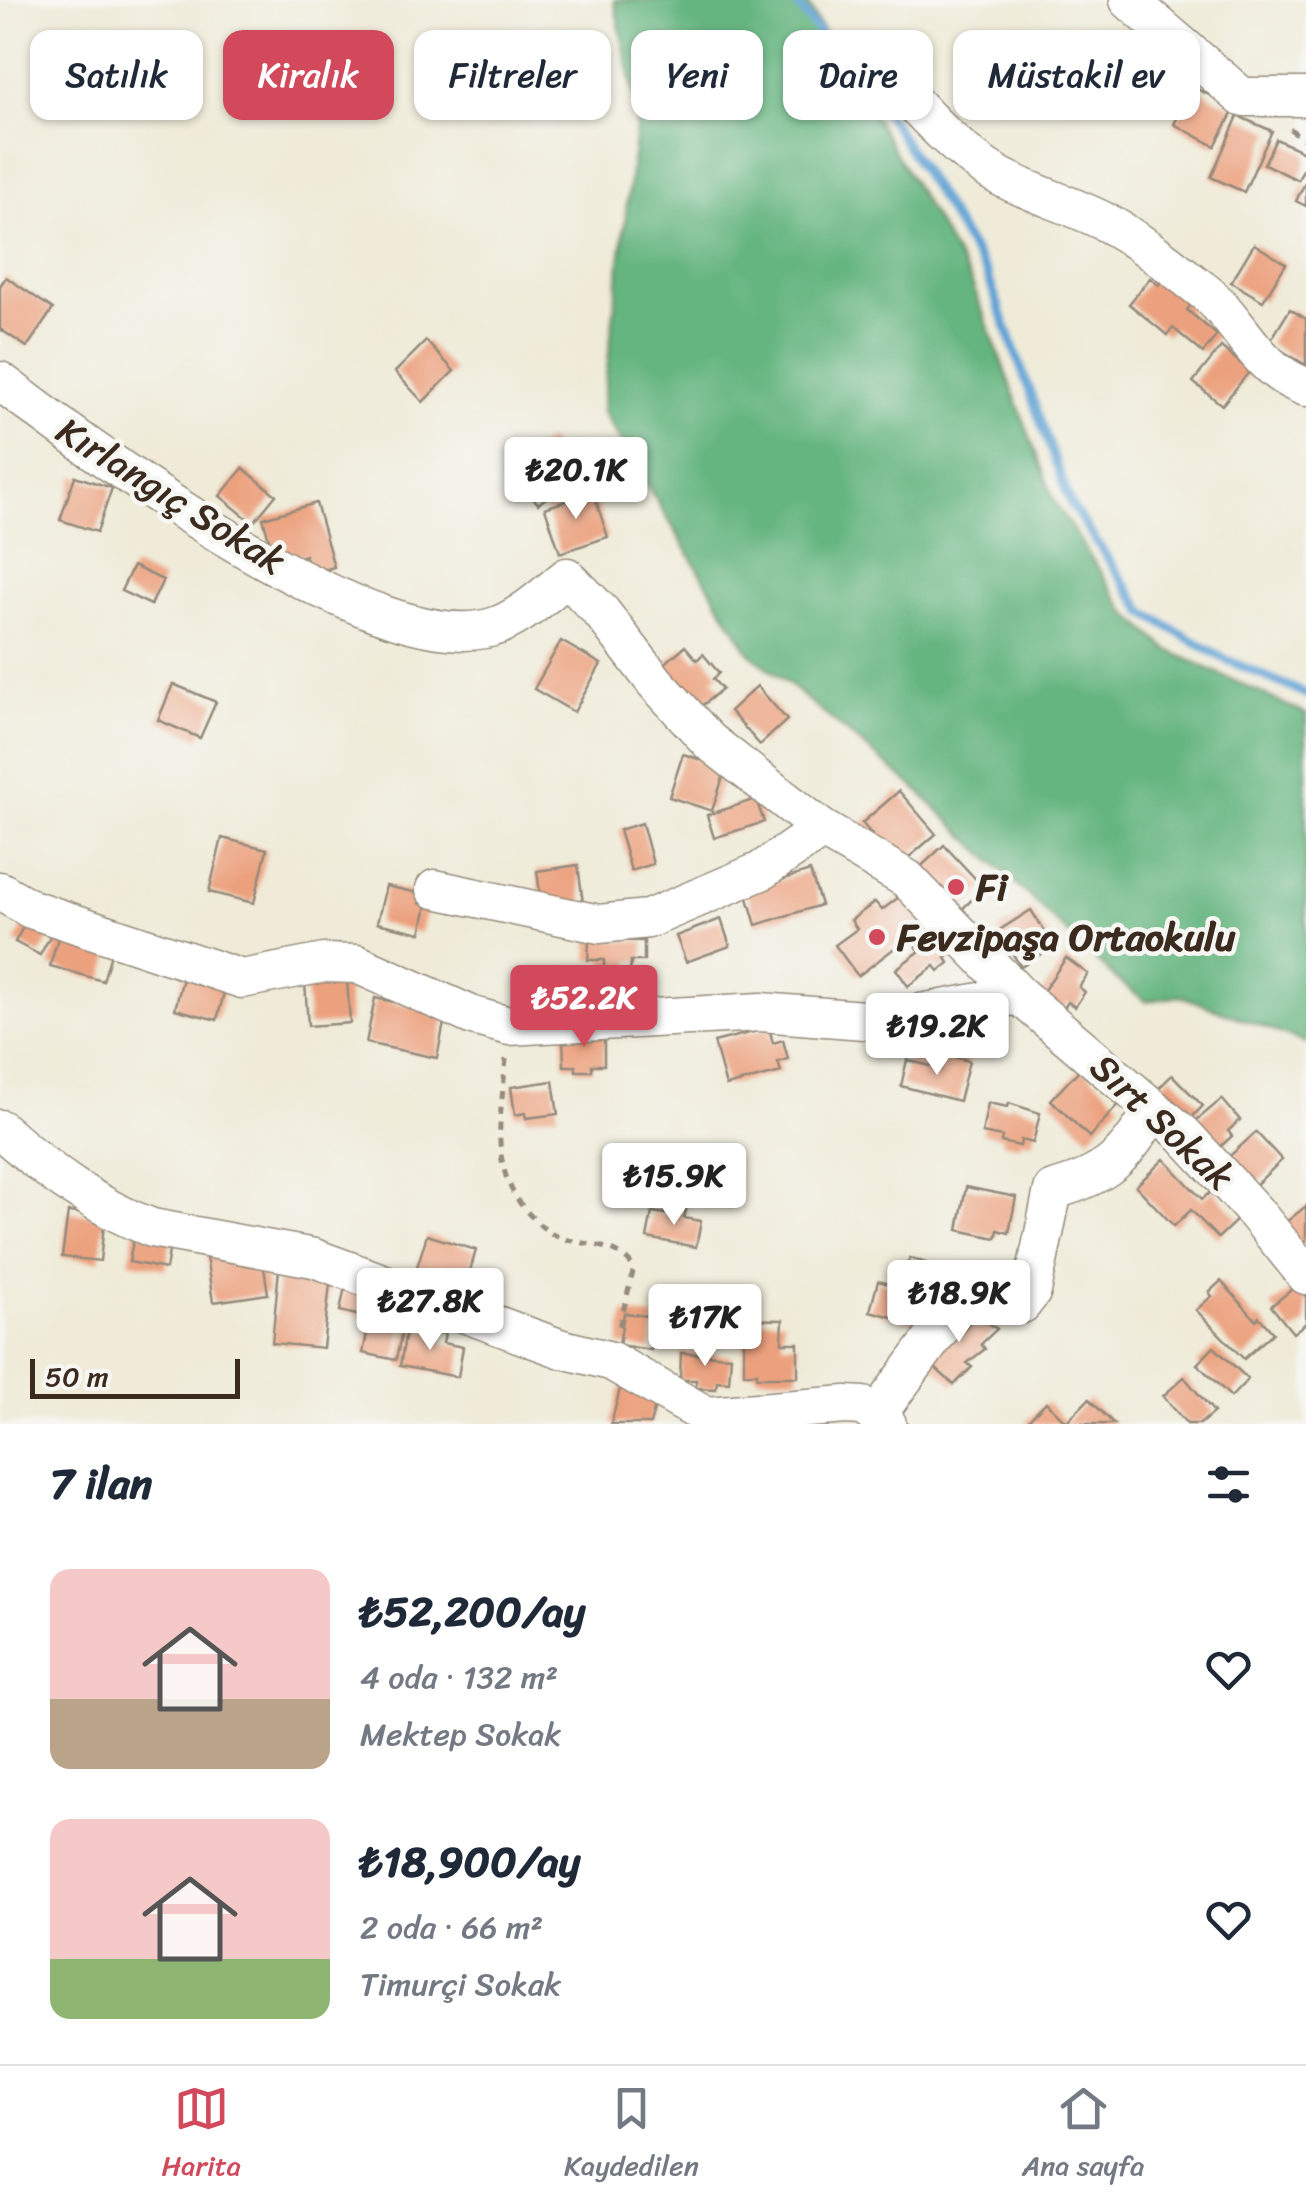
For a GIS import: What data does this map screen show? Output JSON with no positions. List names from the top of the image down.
{
  "streets": {
    "street": ["Kırlangıç Sokak", "Sırt Sokak"]
  },
  "crossings": [
    ["Kırlangıç Sokak", "Sırt Sokak"]
  ],
  "places": ["Fi", "Fevzipaşa Ortaokulu"],
  "scale_bar": "50 m",
  "page": {
    "chip": [
      "Satılık",
      "Kiralık",
      "Filtreler",
      "Yeni",
      "Daire",
      "Müstakil ev"
    ],
    "price": [
      "₺20.1K",
      "₺52.2K",
      "₺19.2K",
      "₺15.9K",
      "₺18.9K",
      "₺27.8K",
      "₺17K"
    ],
    "scale": "50 m",
    "heading": "7 ilan",
    "list": [
      {
        "name": "₺52,200/ay",
        "note": "4 oda · 132 m² · Mektep Sokak"
      },
      {
        "name": "₺18,900/ay",
        "note": "2 oda · 66 m² · Timurçi Sokak"
      }
    ],
    "tabs": ["Harita", "Kaydedilen", "Ana sayfa"]
  }
}
